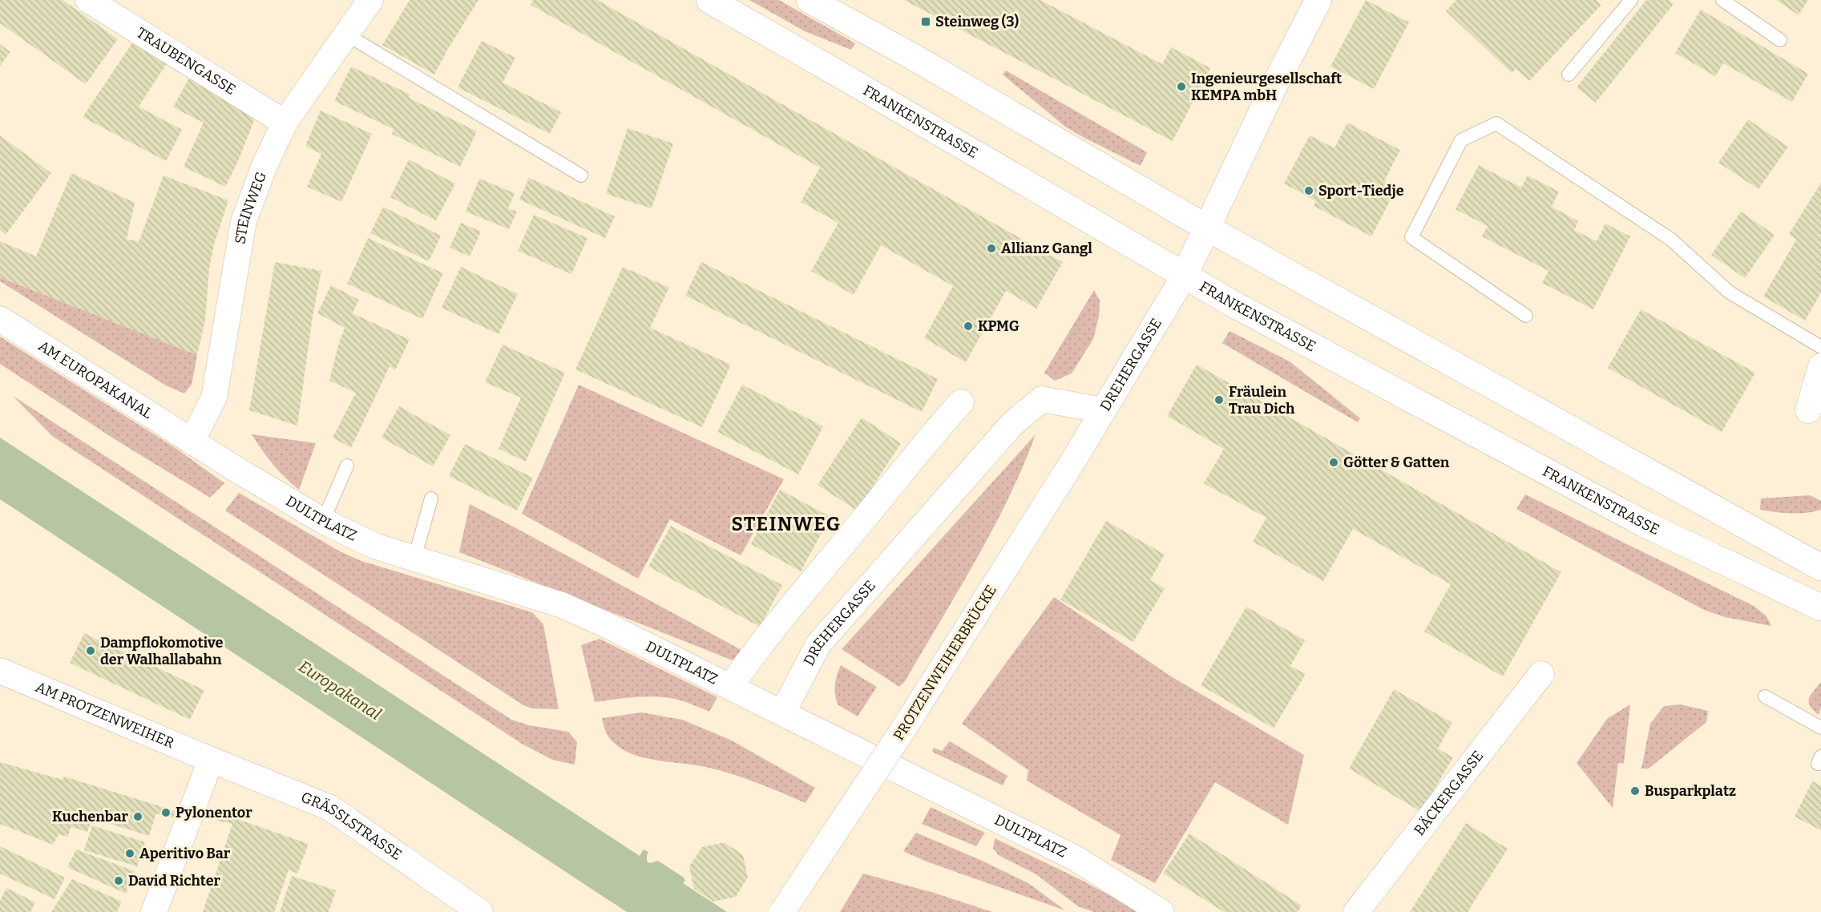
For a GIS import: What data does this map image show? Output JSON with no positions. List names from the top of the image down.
{
  "streets": {
    "main road": ["FRANKENSTRASSE", "DREHERGASSE"],
    "street": [
      "TRAUBENGASSE",
      "STEINWEG",
      "AM EUROPAKANAL",
      "DULTPLATZ",
      "PROTZENWEIHERBRÜCKE",
      "AM PROTZENWEIHER",
      "BÄCKERGASSE",
      "GRÄSSLSTRASSE"
    ]
  },
  "crossings": [
    ["TRAUBENGASSE", "STEINWEG"],
    ["FRANKENSTRASSE", "DREHERGASSE"],
    ["STEINWEG", "AM EUROPAKANAL"],
    ["STEINWEG", "DULTPLATZ"],
    ["DREHERGASSE", "DULTPLATZ"],
    ["DREHERGASSE", "PROTZENWEIHERBRÜCKE"],
    ["AM EUROPAKANAL", "DULTPLATZ"],
    ["AM PROTZENWEIHER", "GRÄSSLSTRASSE"]
  ],
  "districts": ["STEINWEG"],
  "water": ["Europakanal"],
  "places": {
    "transit": ["Steinweg (3)"],
    "other": [
      "Ingenieurgesellschaft KEMPA mbH",
      "Sport-Tiedje",
      "Allianz Gangl",
      "KPMG",
      "Fräulein Trau Dich",
      "Götter & Gatten",
      "Dampflokomotive der Walhallabahn",
      "Busparkplatz",
      "Pylonentor",
      "Kuchenbar",
      "Aperitivo Bar",
      "David Richter"
    ]
  }
}
